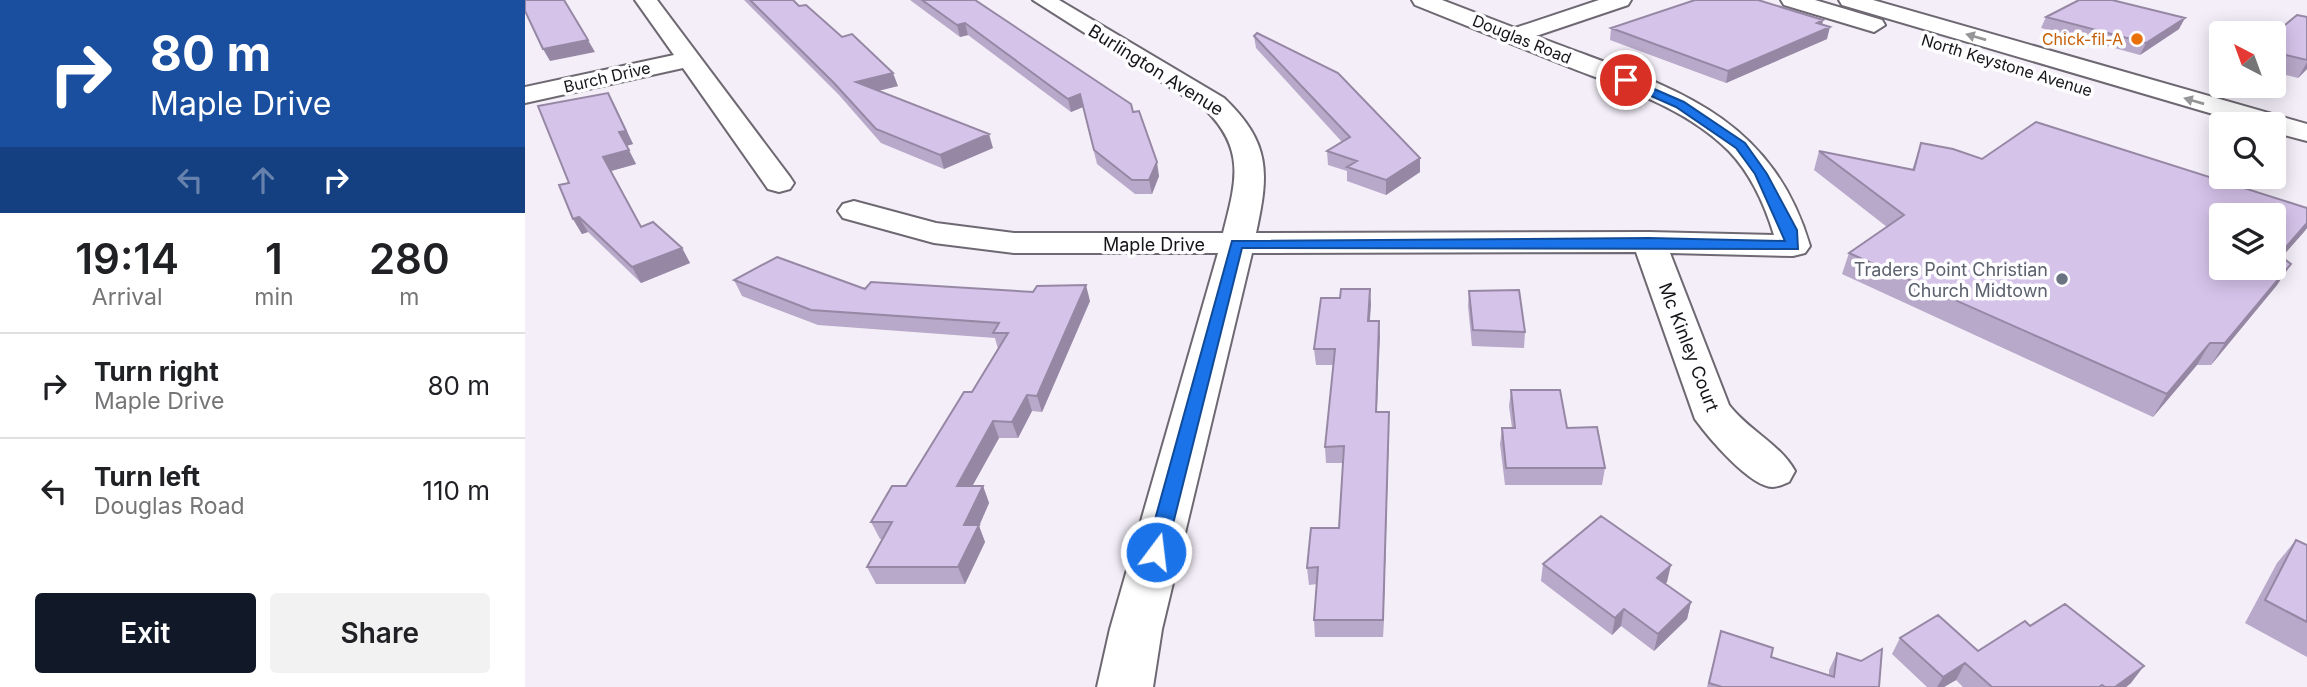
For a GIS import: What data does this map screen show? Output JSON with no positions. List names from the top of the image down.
{
  "streets": {
    "street": [
      "Douglas Road",
      "North Keystone Avenue",
      "Burlington Avenue",
      "Burch Drive",
      "Maple Drive",
      "Mc Kinley Court"
    ]
  },
  "crossings": [
    ["Douglas Road", "Maple Drive"],
    ["Burlington Avenue", "Maple Drive"],
    ["Maple Drive", "Mc Kinley Court"]
  ],
  "places": ["Chick-fil-A", "Traders Point Christian Church Midtown"],
  "north": "top left",
  "page": {
    "turn": ["80 m", "Maple Drive"],
    "eta": [
      "19:14",
      "Arrival",
      "1",
      "min",
      "280",
      "m"
    ],
    "list": [
      {
        "name": "Turn right",
        "note": "Maple Drive",
        "value": "80 m"
      },
      {
        "name": "Turn left",
        "note": "Douglas Road",
        "value": "110 m"
      }
    ],
    "buttons": ["Exit", "Share"]
  }
}
